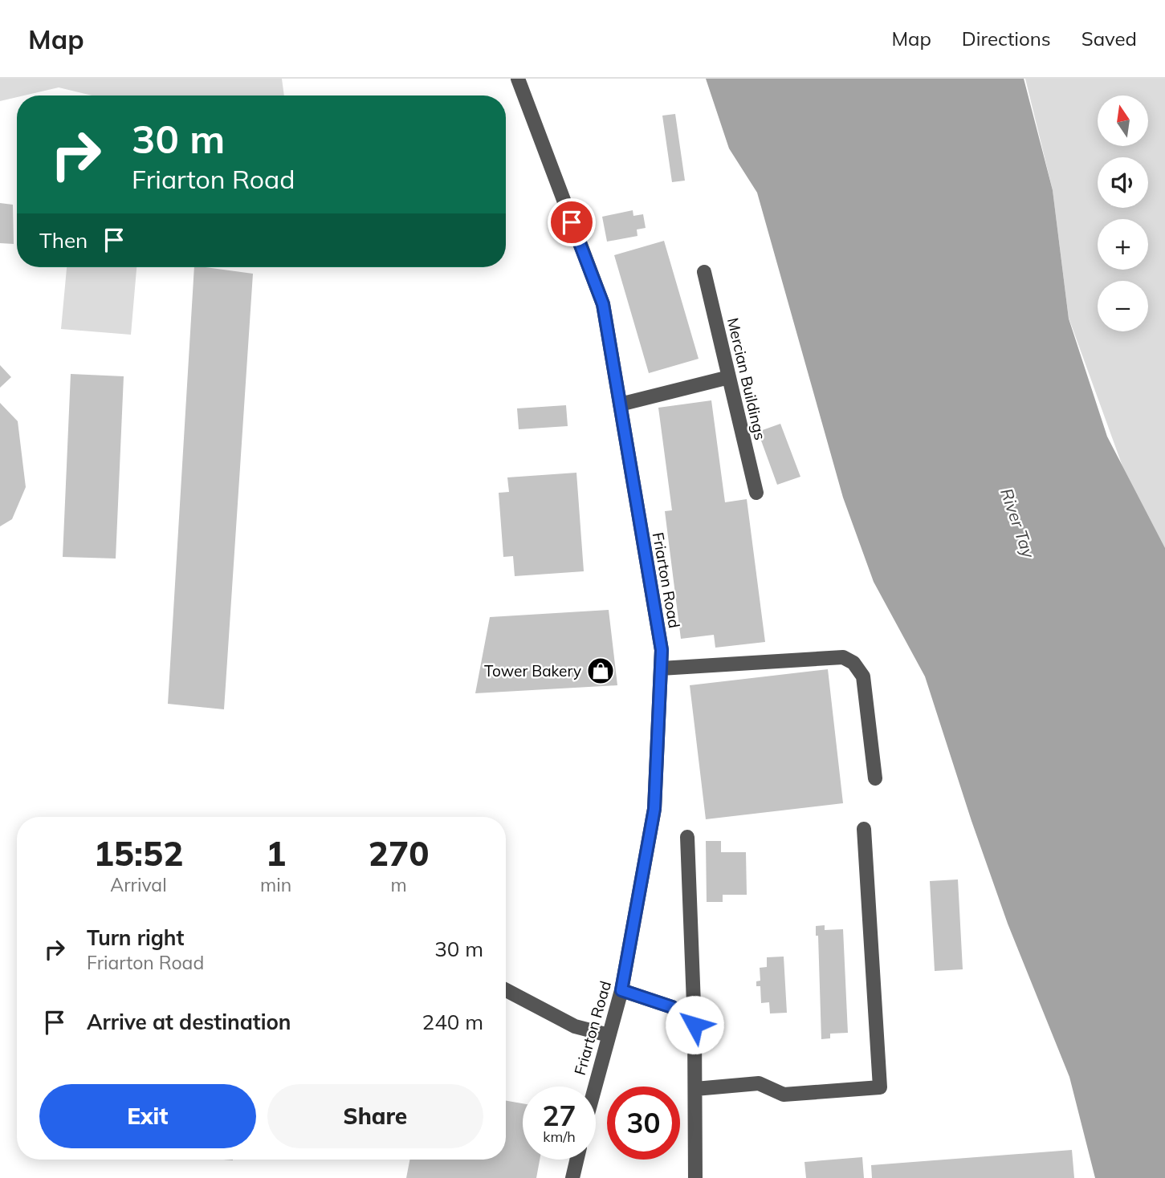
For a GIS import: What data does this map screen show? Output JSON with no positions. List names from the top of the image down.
{
  "streets": {
    "street": ["Mercian Buildings", "Friarton Road"]
  },
  "water": ["River Tay"],
  "places": {
    "shop": ["Tower Bakery"]
  },
  "north": "top",
  "page": {
    "header": "Map",
    "nav": ["Map", "Directions", "Saved"],
    "map_buttons": ["+", "−"],
    "turn": ["30 m", "Friarton Road"],
    "then": "Then",
    "eta": [
      "15:52",
      "Arrival",
      "1",
      "min",
      "270",
      "m"
    ],
    "list": [
      {
        "name": "Turn right",
        "note": "Friarton Road",
        "value": "30 m"
      },
      {
        "name": "Arrive at destination",
        "value": "240 m"
      }
    ],
    "buttons": ["Exit", "Share"],
    "speed": "27 km/h",
    "limit": "30"
  }
}
